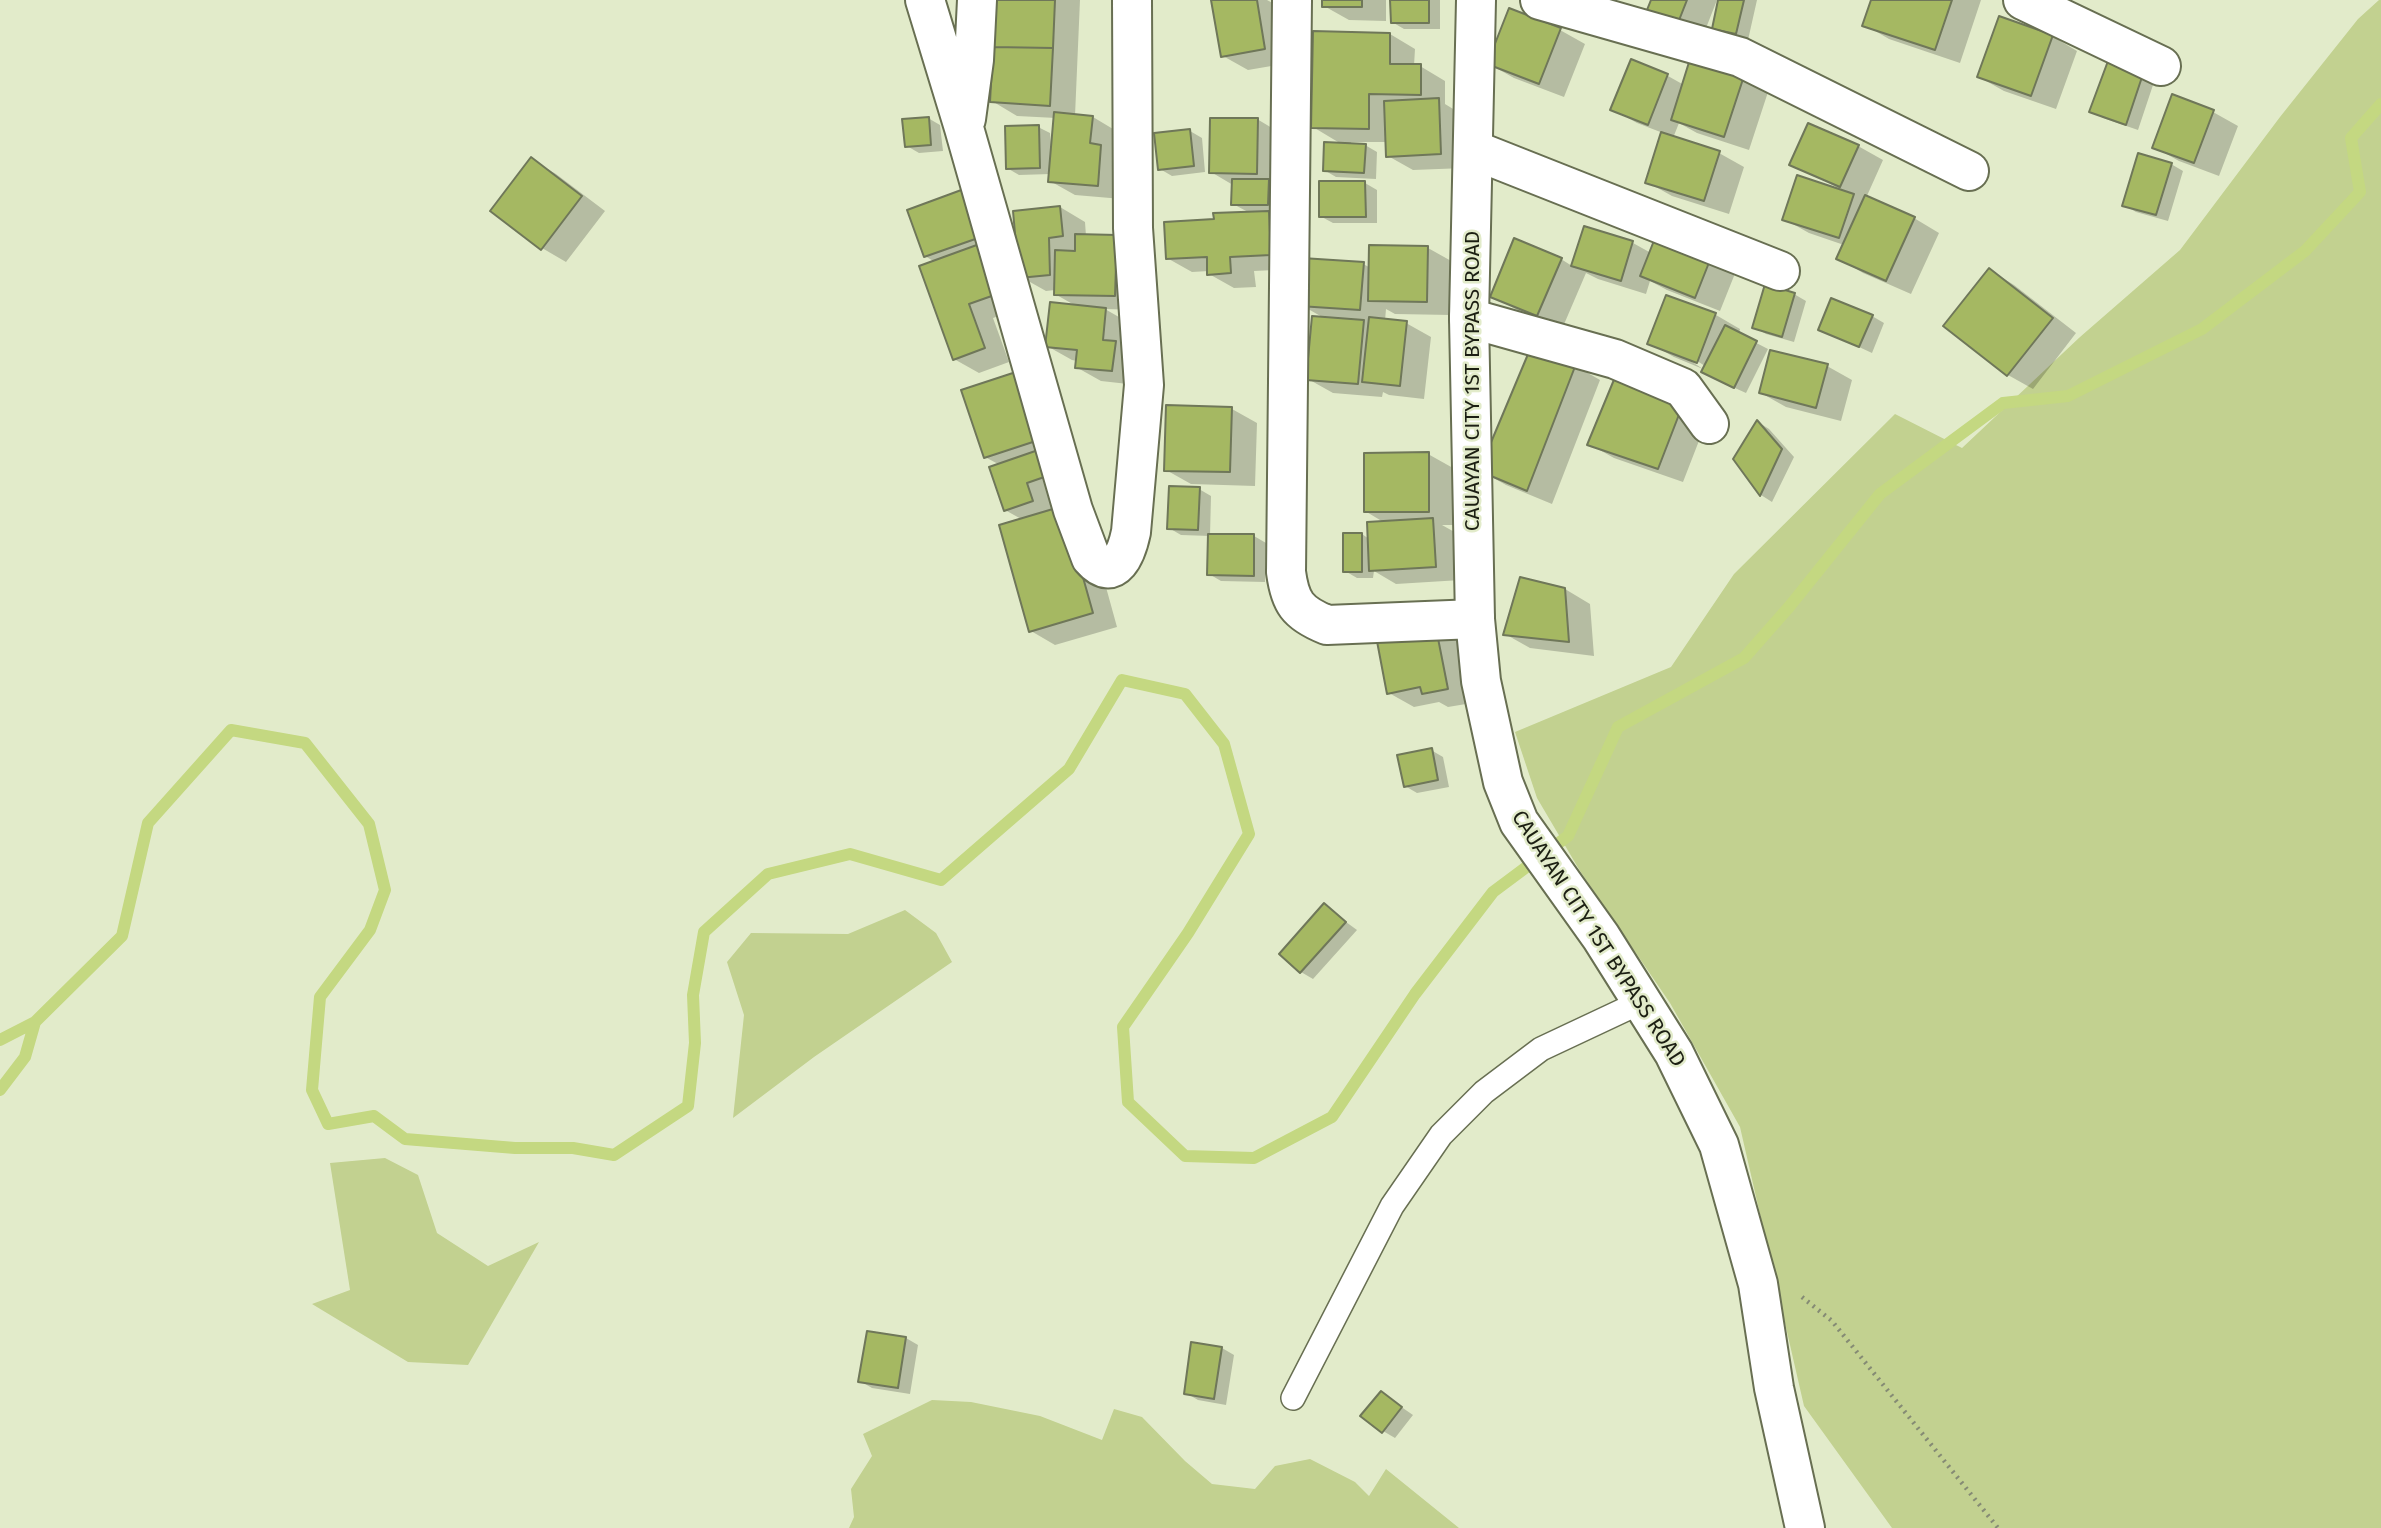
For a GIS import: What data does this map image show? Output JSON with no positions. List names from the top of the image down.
{
  "streets": {
    "street": ["CAUAYAN CITY 1ST BYPASS ROAD"]
  }
}
